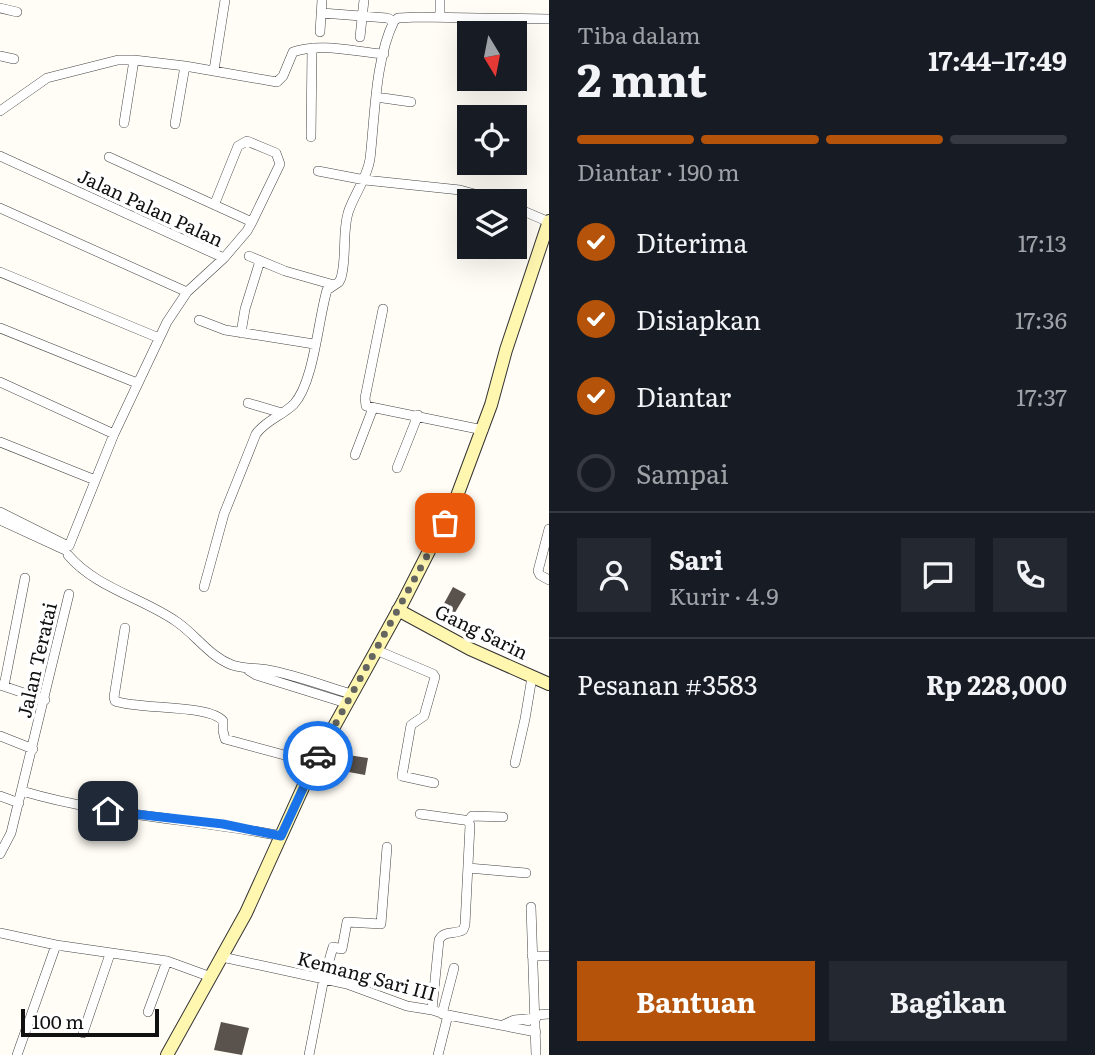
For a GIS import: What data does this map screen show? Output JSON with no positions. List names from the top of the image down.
{
  "streets": {
    "main road": ["Gang Sarin"],
    "street": ["Jalan Palan Palan", "Jalan Teratai", "Kemang Sari III"]
  },
  "scale_bar": "100 m",
  "north": "bottom",
  "page": {
    "heading": ["2 mnt", "Tiba dalam", "17:44–17:49"],
    "panel": [
      "Sari",
      "Kurir · 4.9",
      "Pesanan #3583",
      "Rp 228,000"
    ],
    "bar": "Diantar · 190 m",
    "list": [
      ["Diterima", "17:13"],
      ["Disiapkan", "17:36"],
      ["Diantar", "17:37"],
      "Sampai"
    ],
    "buttons": ["Bantuan", "Bagikan"],
    "scale": "100 m"
  }
}
